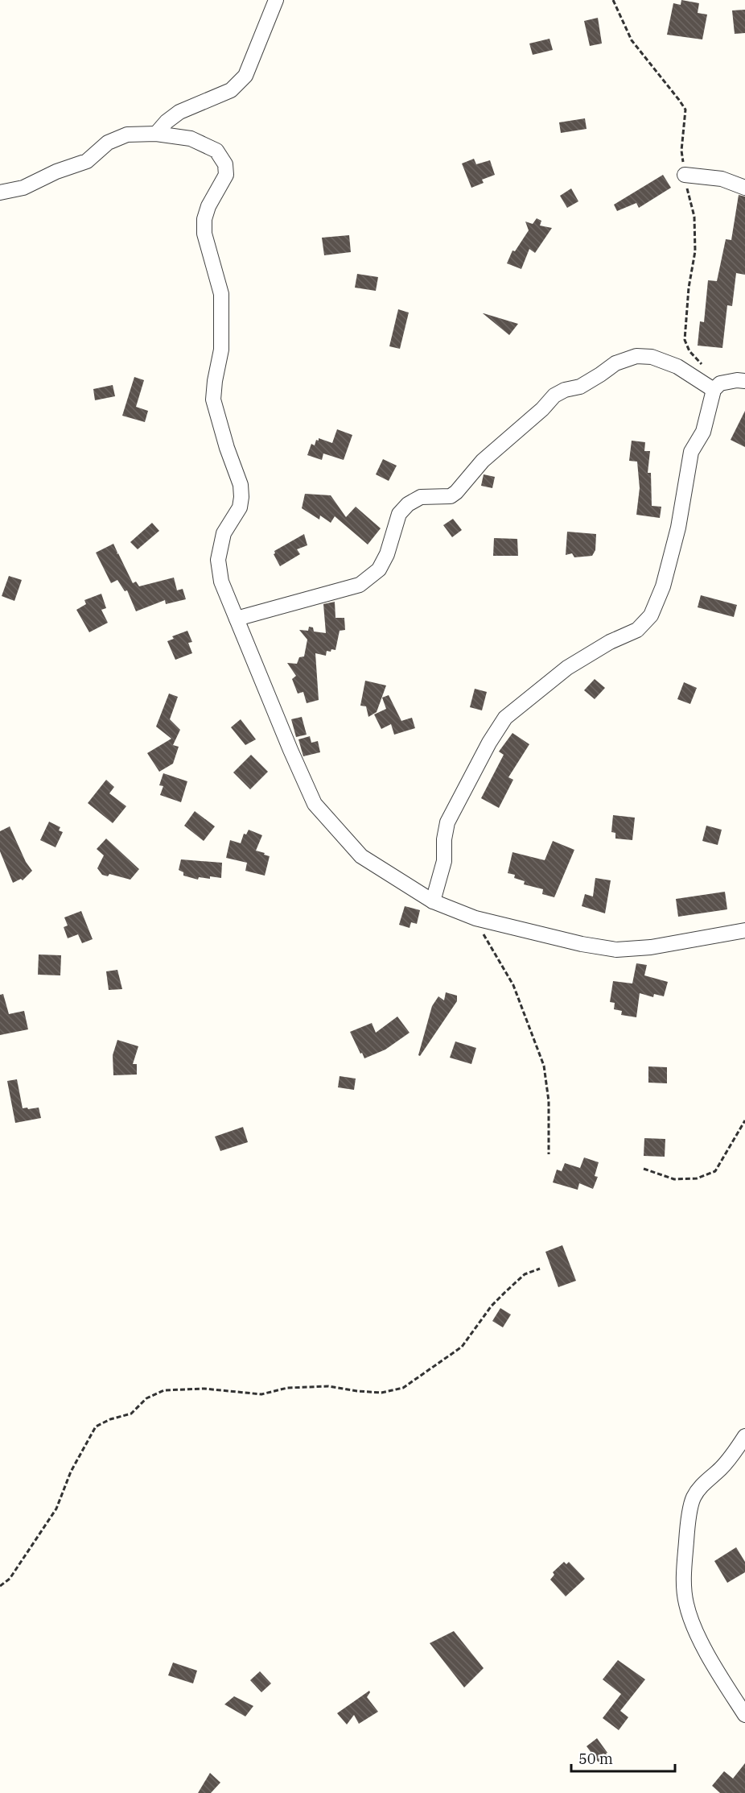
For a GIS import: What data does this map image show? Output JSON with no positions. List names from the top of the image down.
{
  "scale_bar": "50 m"
}
